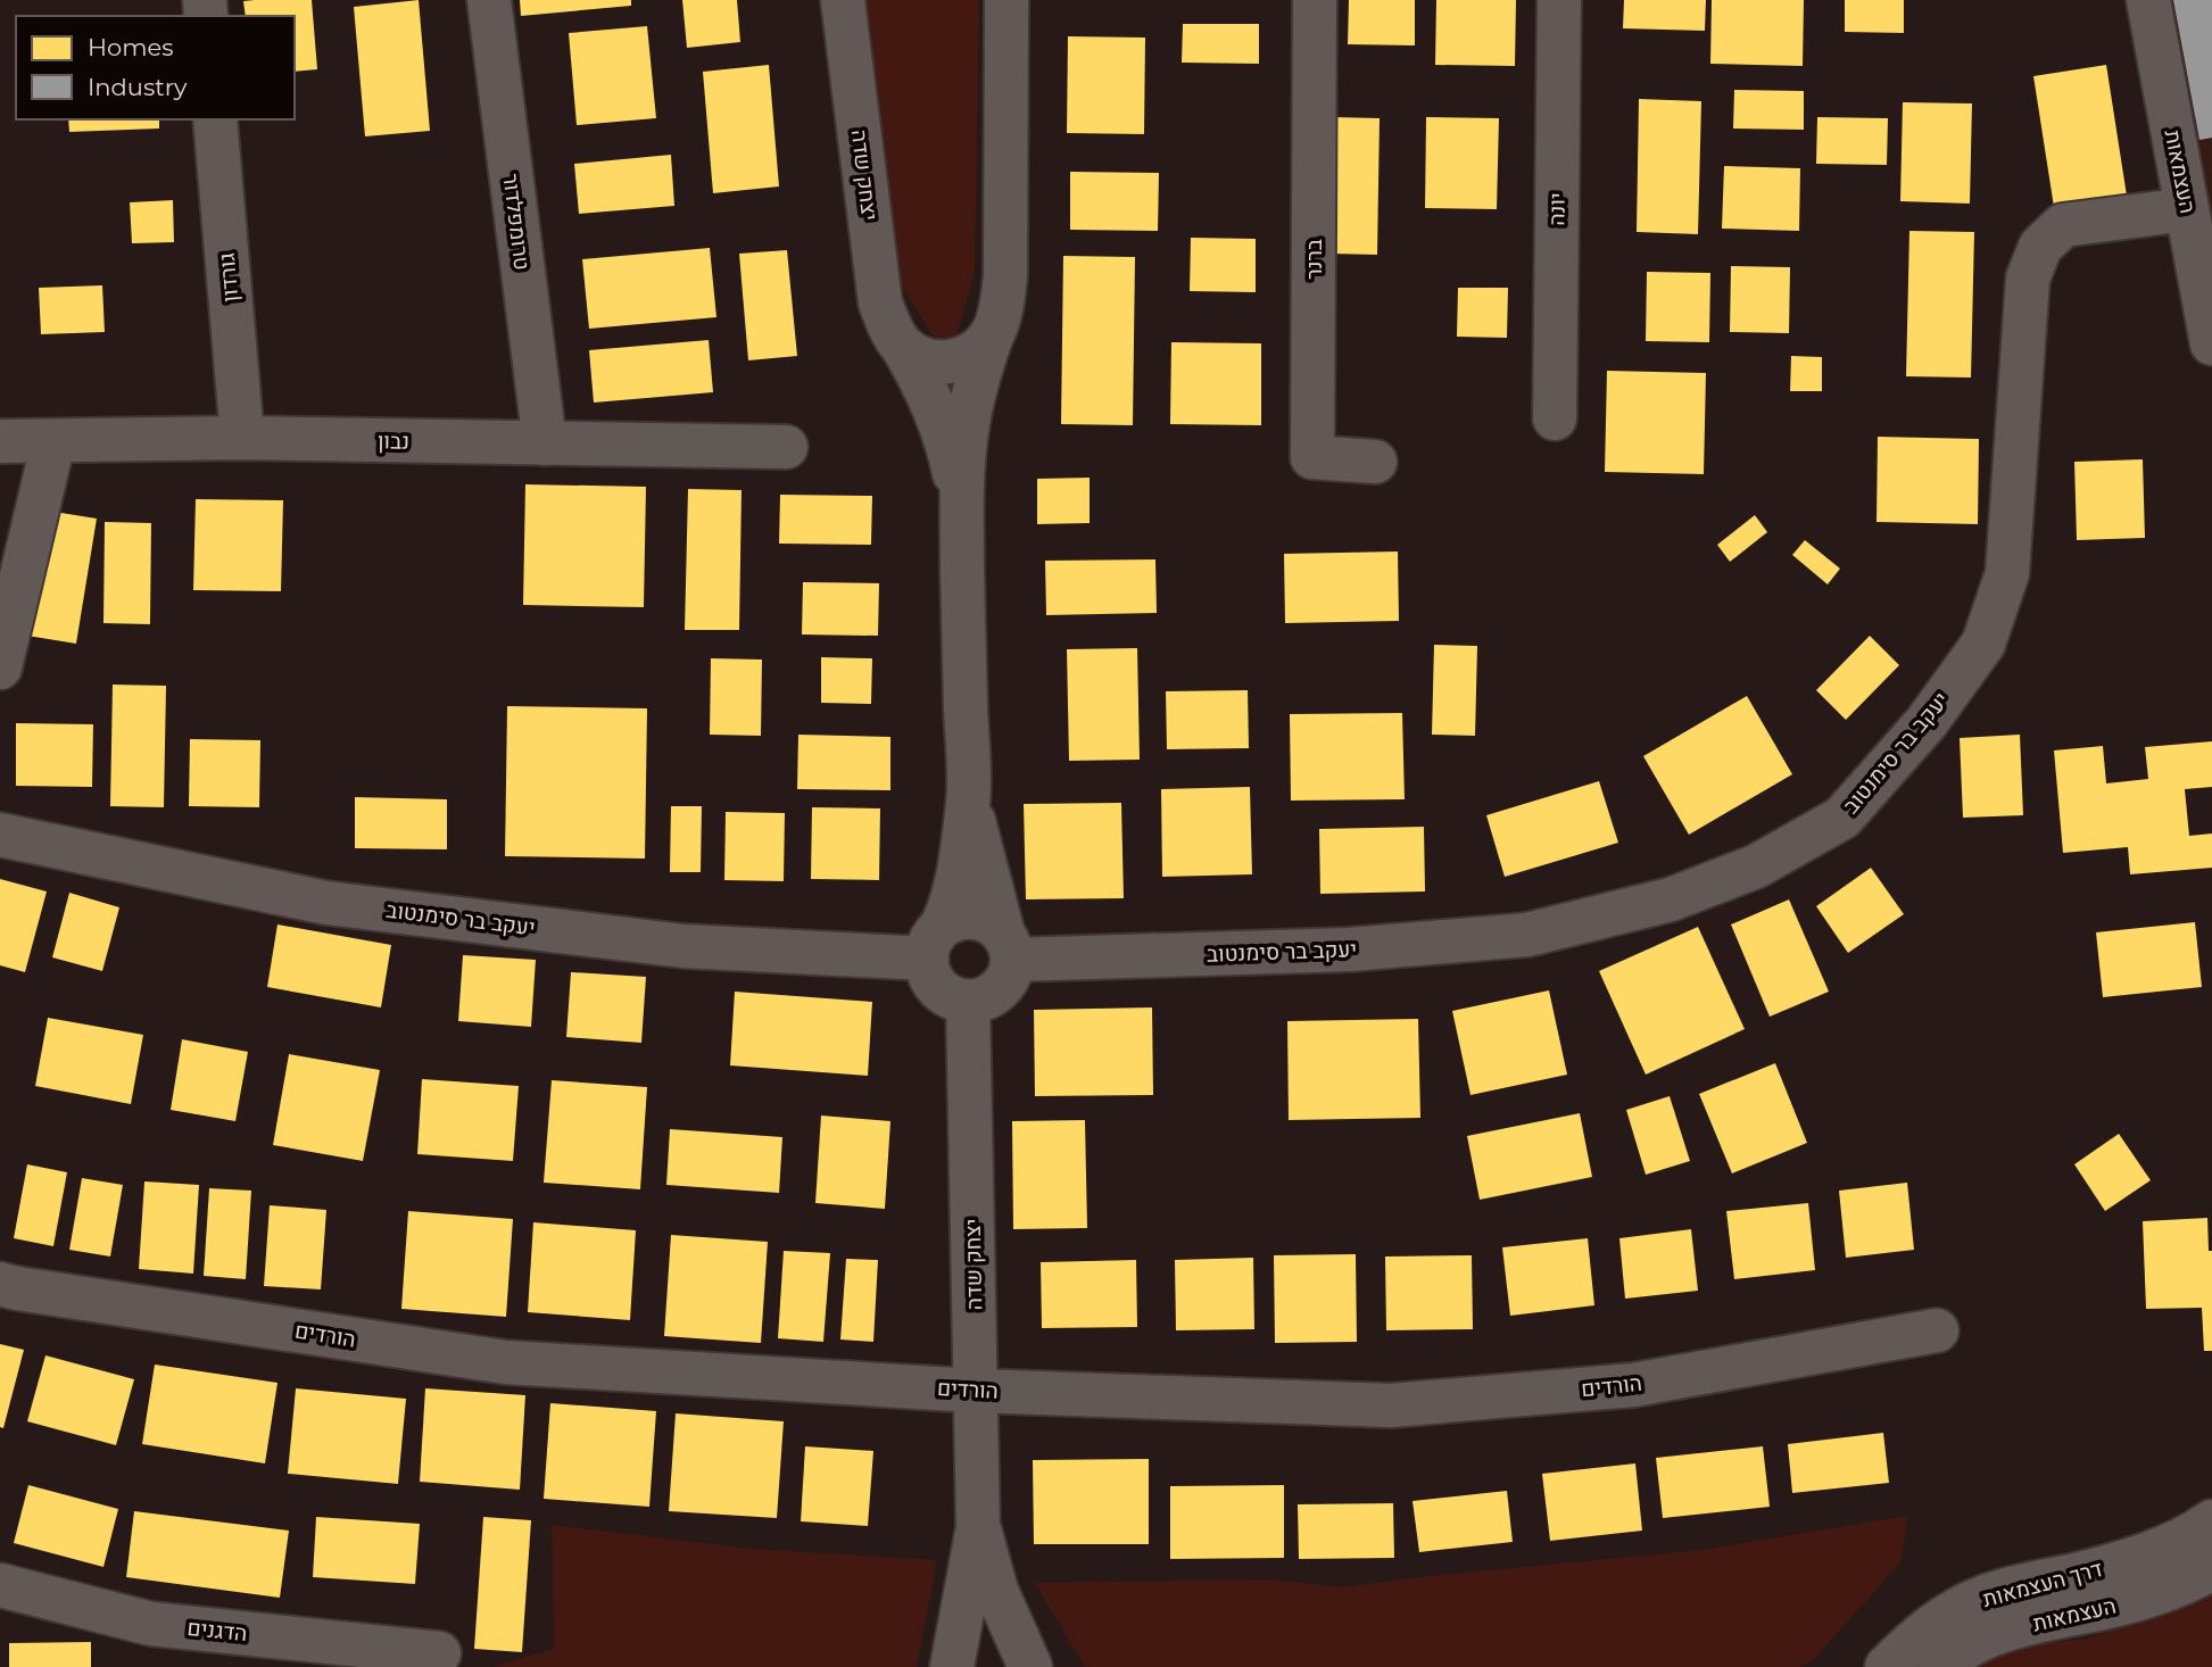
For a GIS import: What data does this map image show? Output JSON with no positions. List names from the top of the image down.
{
  "streets": {
    "street": [
      "העצמאות",
      "יצחק שדה",
      "יונה",
      "טרומפלדור",
      "ברנר",
      "גורדון",
      "נבון",
      "יעקב בר סימנטוב",
      "הורדים",
      "דרך העצמאות",
      "הדגנים"
    ]
  },
  "crossings": [
    ["העצמאות", "יעקב בר סימנטוב"],
    ["יצחק שדה", "יעקב בר סימנטוב"],
    ["יצחק שדה", "הורדים"],
    ["טרומפלדור", "נבון"],
    ["גורדון", "נבון"]
  ],
  "legend": ["Homes", "Industry"]
}
